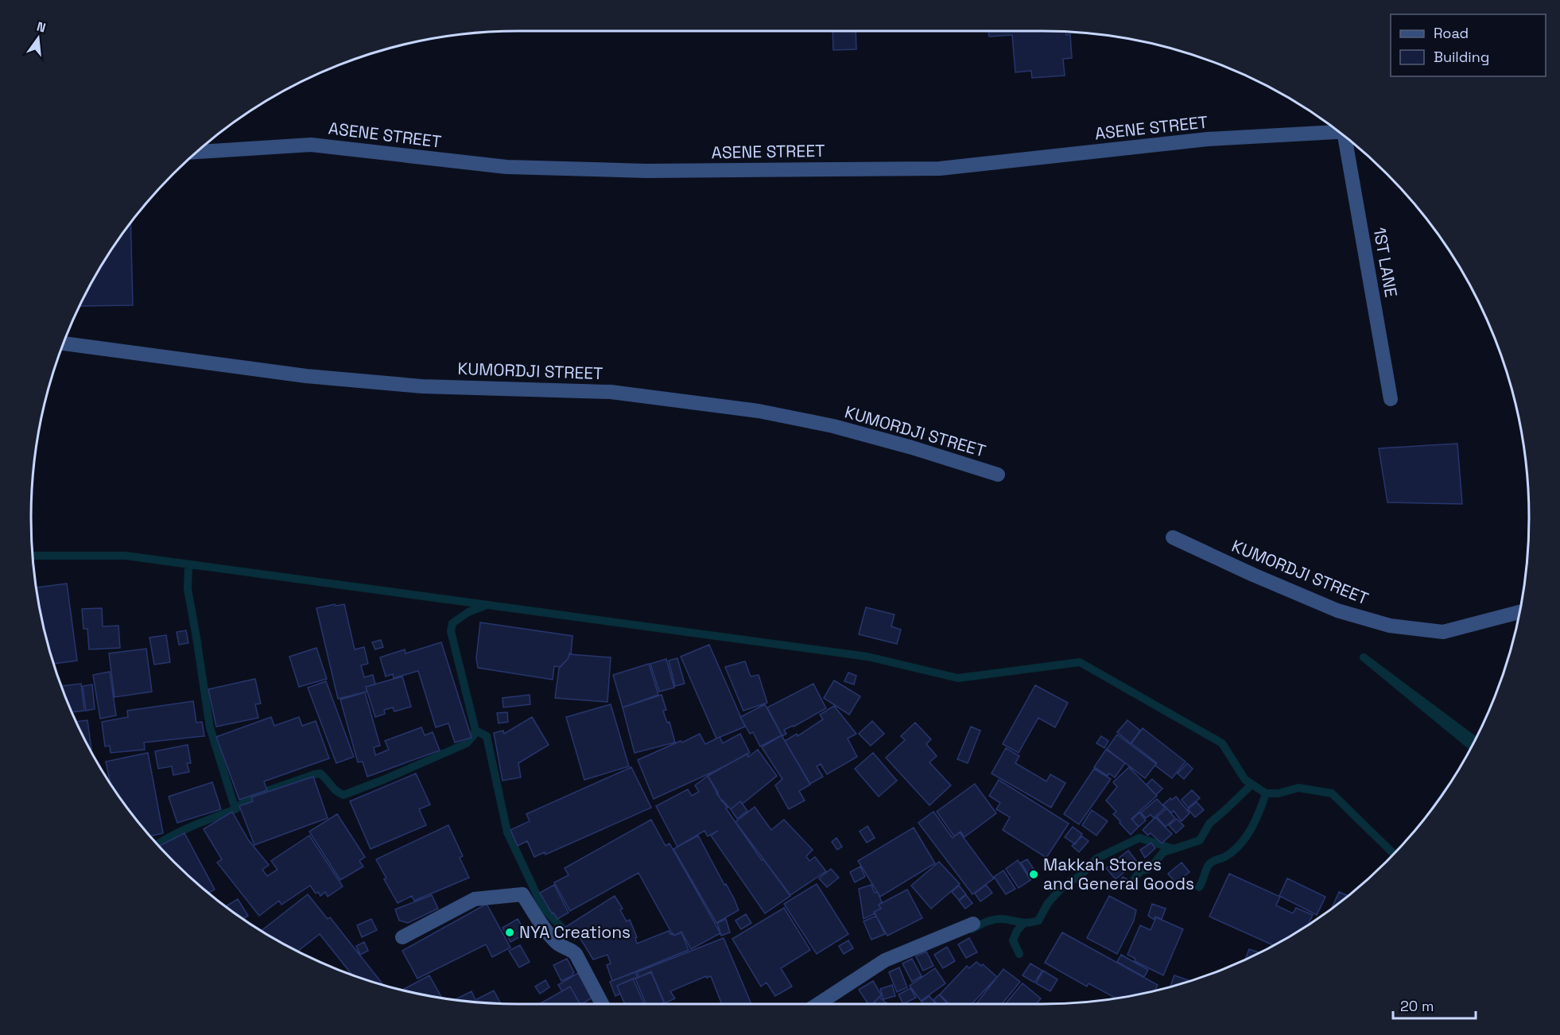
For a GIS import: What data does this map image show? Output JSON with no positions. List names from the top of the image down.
{
  "streets": {
    "street": ["ASENE STREET", "1ST LANE", "KUMORDJI STREET"]
  },
  "places": ["Makkah Stores and General Goods", "NYA Creations"],
  "legend": ["Road", "Building"],
  "scale_bar": "20 m",
  "north": "top"
}
